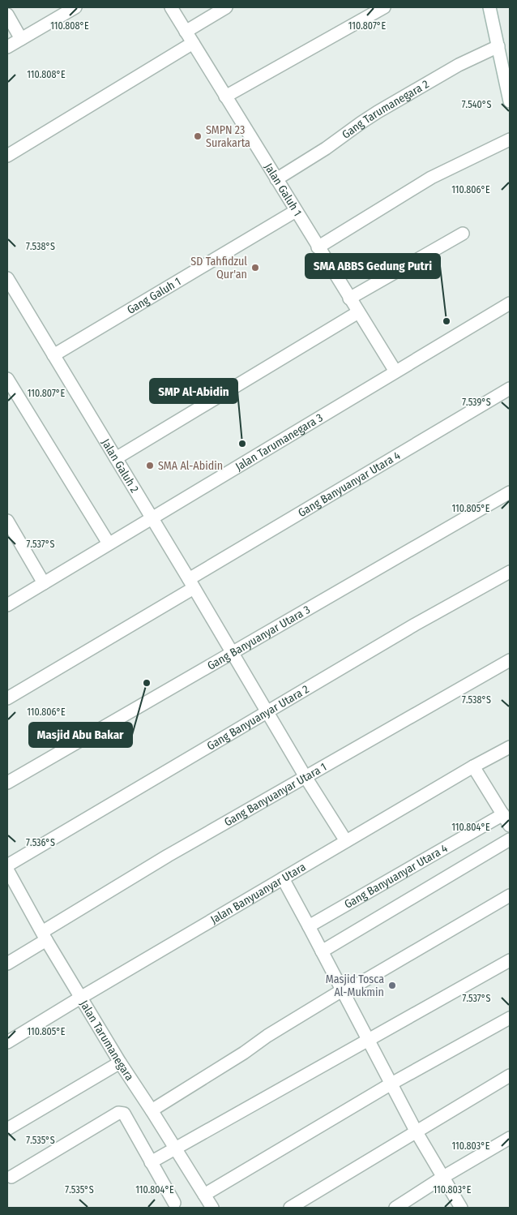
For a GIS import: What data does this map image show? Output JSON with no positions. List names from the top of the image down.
{
  "streets": {
    "street": [
      "Gang Tarumanegara 2",
      "Jalan Galuh 1",
      "Gang Galuh 1",
      "Jalan Tarumanegara 3",
      "Jalan Galuh 2",
      "Gang Banyuanyar Utara 4",
      "Gang Banyuanyar Utara 3",
      "Gang Banyuanyar Utara 2",
      "Gang Banyuanyar Utara 1",
      "Jalan Banyuanyar Utara",
      "Jalan Tarumanegara"
    ]
  },
  "crossings": [
    ["Gang Tarumanegara 2", "Jalan Galuh 1"],
    ["Jalan Galuh 1", "Gang Galuh 1"],
    ["Jalan Galuh 1", "Jalan Tarumanegara 3"],
    ["Gang Galuh 1", "Jalan Galuh 2"],
    ["Jalan Tarumanegara 3", "Jalan Galuh 2"],
    ["Jalan Galuh 2", "Gang Banyuanyar Utara 4"],
    ["Jalan Galuh 2", "Gang Banyuanyar Utara 3"],
    ["Jalan Galuh 2", "Gang Banyuanyar Utara 2"],
    ["Jalan Galuh 2", "Gang Banyuanyar Utara 1"],
    ["Jalan Galuh 2", "Jalan Banyuanyar Utara"],
    ["Gang Banyuanyar Utara 1", "Jalan Tarumanegara"],
    ["Jalan Banyuanyar Utara", "Jalan Tarumanegara"]
  ],
  "places": [
    "SMPN 23 Surakarta",
    "SD Tahfidzul Qur'an",
    "SMA ABBS Gedung Putri",
    "SMP Al-Abidin",
    "SMA Al-Abidin",
    "Masjid Abu Bakar",
    "Masjid Tosca Al-Mukmin"
  ],
  "coordinates": [
    "110.808°E",
    "110.807°E",
    "7.540°S",
    "110.806°E",
    "7.538°S",
    "7.539°S",
    "110.805°E",
    "7.537°S",
    "110.804°E",
    "7.536°S",
    "7.535°S",
    "110.803°E"
  ]
}
